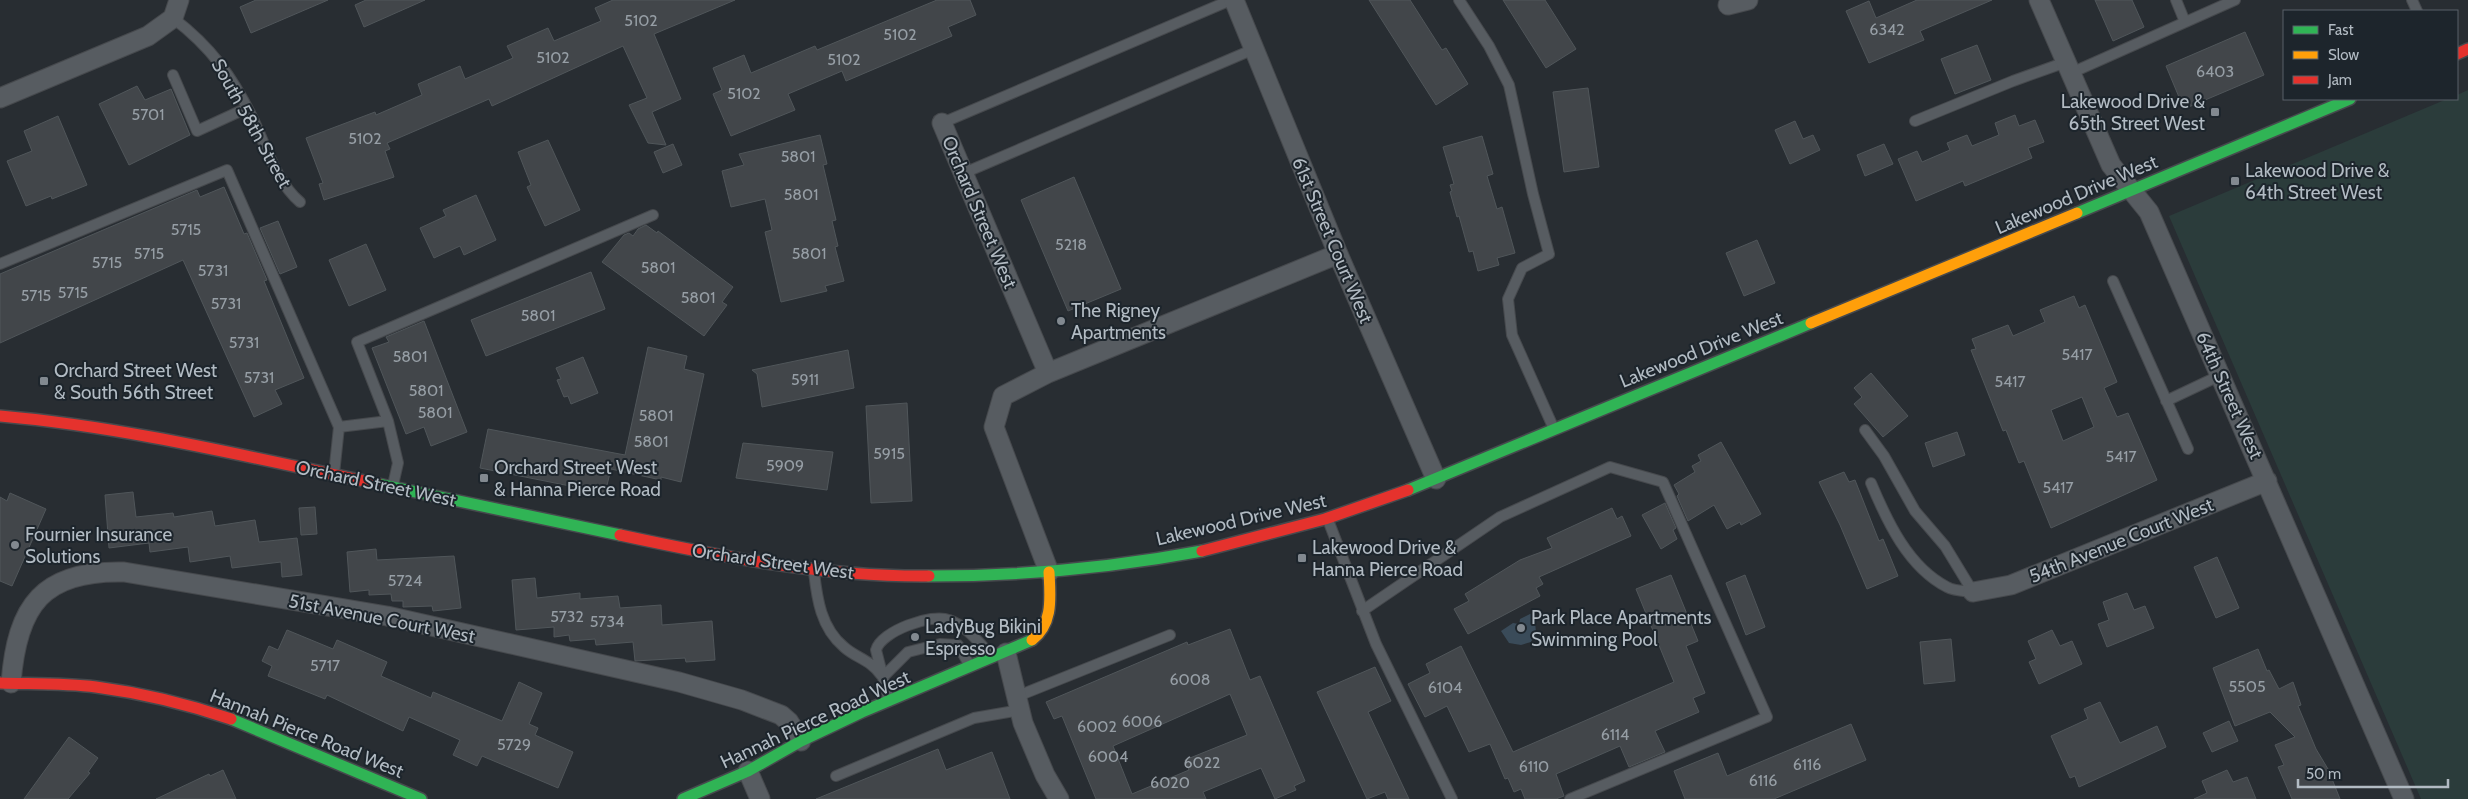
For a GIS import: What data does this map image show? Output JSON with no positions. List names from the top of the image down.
{
  "streets": {
    "main road": ["Lakewood Drive West", "Orchard Street West", "Hannah Pierce Road West"],
    "street": [
      "61st Street Court West",
      "64th Street West",
      "54th Avenue Court West",
      "51st Avenue Court West"
    ],
    "lane": ["South 58th Street"]
  },
  "crossings": [
    ["Lakewood Drive West", "Orchard Street West"],
    ["Lakewood Drive West", "61st Street Court West"],
    ["Lakewood Drive West", "64th Street West"],
    ["Lakewood Drive West", "Hannah Pierce Road West"],
    ["Orchard Street West", "Hannah Pierce Road West"],
    ["64th Street West", "54th Avenue Court West"],
    ["51st Avenue Court West", "Hannah Pierce Road West"]
  ],
  "places": {
    "transit": [
      "Lakewood Drive & 65th Street West",
      "Lakewood Drive & 64th Street West",
      "Orchard Street West & South 56th Street",
      "Orchard Street West & Hanna Pierce Road",
      "Lakewood Drive & Hanna Pierce Road"
    ],
    "other": [
      "The Rigney Apartments",
      "Fournier Insurance Solutions",
      "Park Place Apartments Swimming Pool",
      "LadyBug Bikini Espresso"
    ]
  },
  "house_numbers": [
    "5102",
    "6342",
    "5102",
    "5102",
    "5102",
    "6403",
    "5102",
    "5701",
    "5102",
    "5801",
    "5801",
    "5715",
    "5218",
    "5715",
    "5801",
    "5715",
    "5801",
    "5731",
    "5715",
    "5715",
    "5801",
    "5731",
    "5801",
    "5731",
    "5417",
    "5801",
    "5731",
    "5911",
    "5417",
    "5801",
    "5801",
    "5801",
    "5801",
    "5915",
    "5417",
    "5909",
    "5417",
    "5724",
    "5732",
    "5734",
    "5717",
    "6008",
    "5505",
    "6104",
    "6006",
    "6002",
    "6114",
    "5729",
    "6004",
    "6022",
    "6116",
    "6110",
    "6116",
    "6020"
  ],
  "legend": ["Fast", "Slow", "Jam"],
  "scale_bar": "50 m"
}
